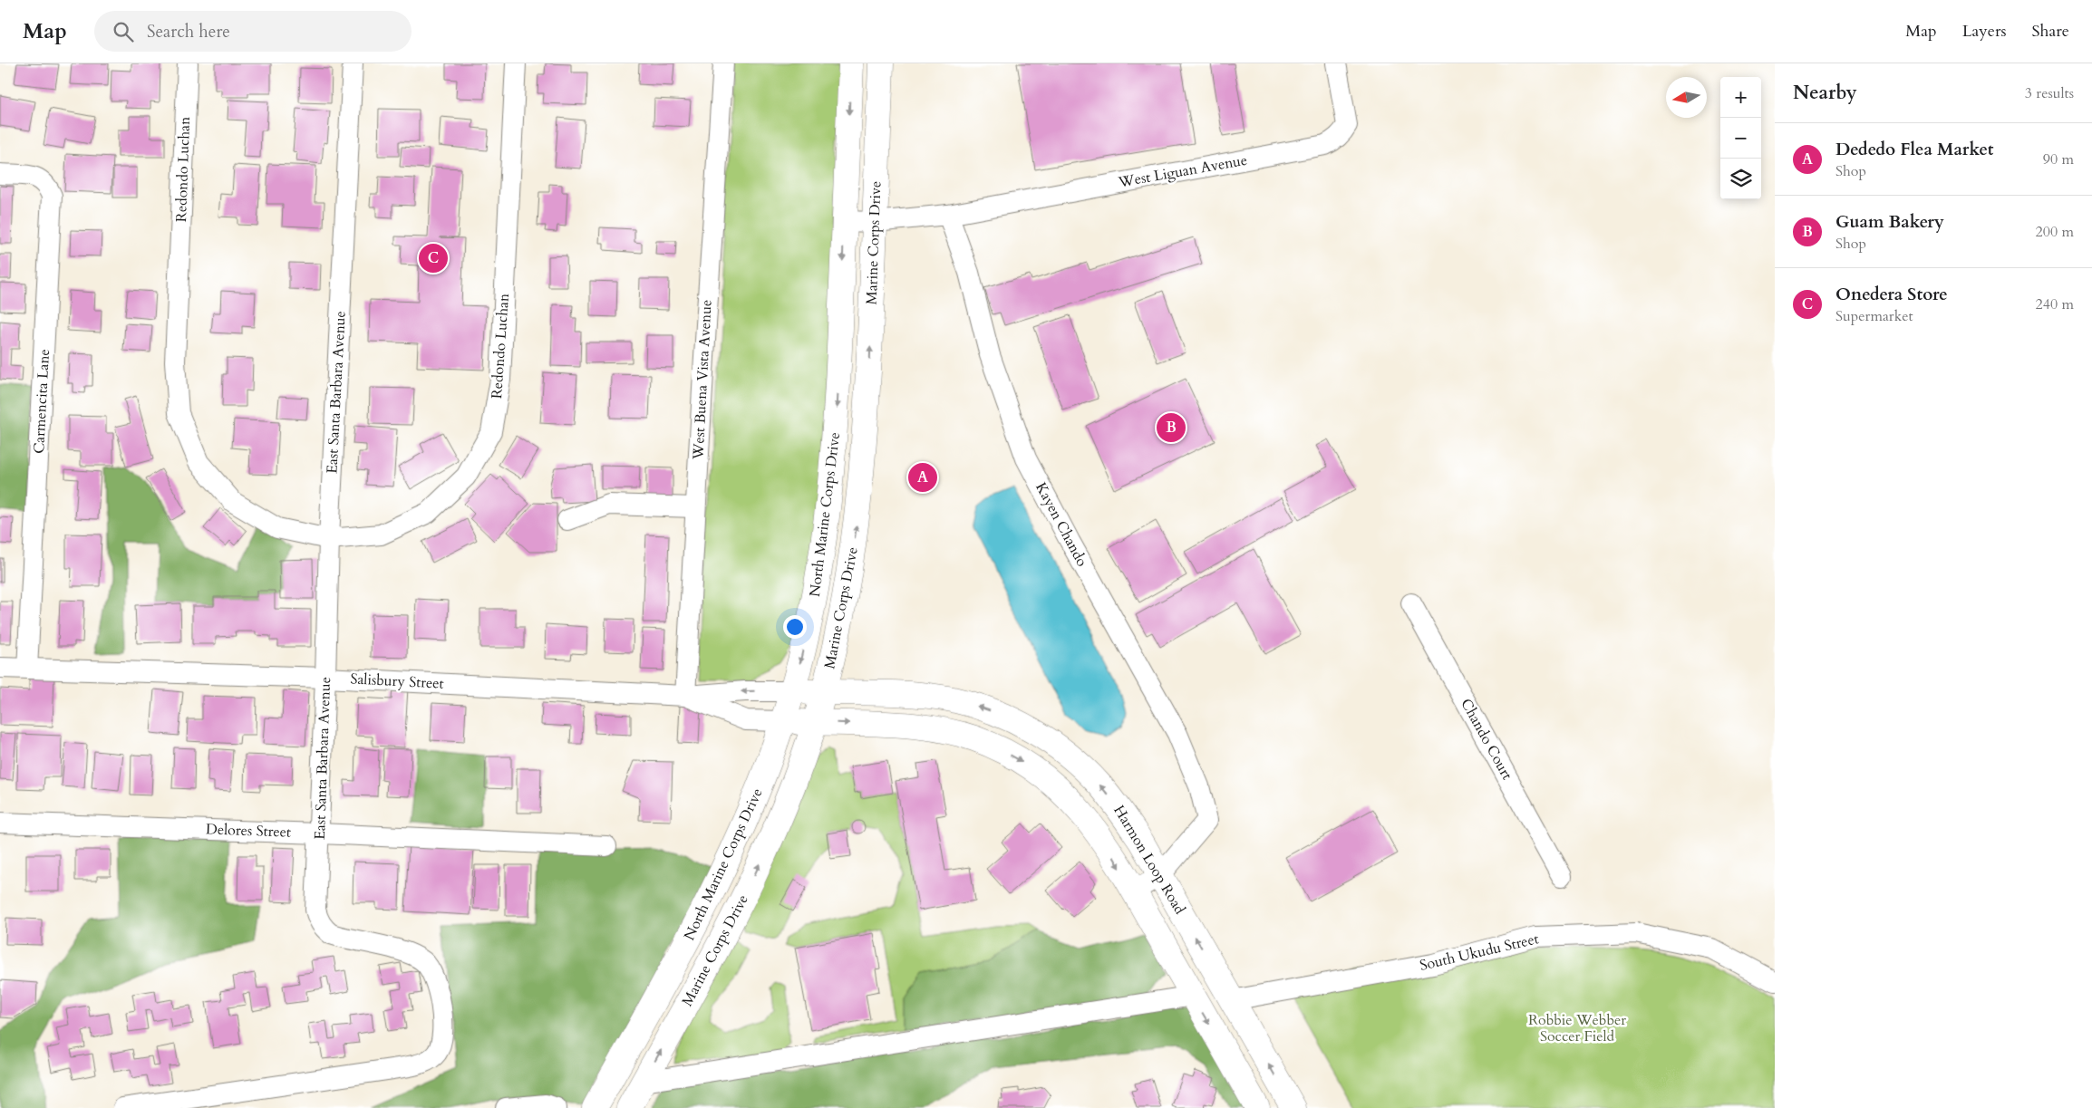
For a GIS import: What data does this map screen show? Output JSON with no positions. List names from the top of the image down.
{
  "streets": {
    "main road": ["Marine Corps Drive", "North Marine Corps Drive", "Harmon Loop Road"],
    "street": [
      "Redondo Luchan",
      "West Liguan Avenue",
      "West Buena Vista Avenue",
      "East Santa Barbara Avenue",
      "Carmencita Lane",
      "Kayen Chando",
      "Salisbury Street",
      "Chando Court",
      "Delores Street",
      "South Ukudu Street"
    ]
  },
  "crossings": [
    ["Redondo Luchan", "East Santa Barbara Avenue"],
    ["West Liguan Avenue", "Kayen Chando"],
    ["Marine Corps Drive", "Harmon Loop Road"],
    ["West Buena Vista Avenue", "Salisbury Street"],
    ["East Santa Barbara Avenue", "Salisbury Street"],
    ["East Santa Barbara Avenue", "Delores Street"],
    ["Carmencita Lane", "Salisbury Street"],
    ["North Marine Corps Drive", "Salisbury Street"],
    ["North Marine Corps Drive", "Harmon Loop Road"],
    ["Kayen Chando", "Harmon Loop Road"],
    ["Salisbury Street", "Harmon Loop Road"],
    ["Harmon Loop Road", "South Ukudu Street"]
  ],
  "one_way": ["Marine Corps Drive", "North Marine Corps Drive"],
  "parks": ["Robbie Webber Soccer Field"],
  "north": "left",
  "page": {
    "header": "Map",
    "search": "Search here",
    "nav": ["Map", "Layers", "Share"],
    "heading": ["Nearby", "3 results"],
    "map_buttons": ["+", "−"],
    "list": [
      {
        "mark": "A",
        "name": "Dededo Flea Market",
        "note": "Shop",
        "value": "90 m"
      },
      {
        "mark": "B",
        "name": "Guam Bakery",
        "note": "Shop",
        "value": "200 m"
      },
      {
        "mark": "C",
        "name": "Onedera Store",
        "note": "Supermarket",
        "value": "240 m"
      }
    ],
    "pins": ["C", "B", "A"]
  }
}
